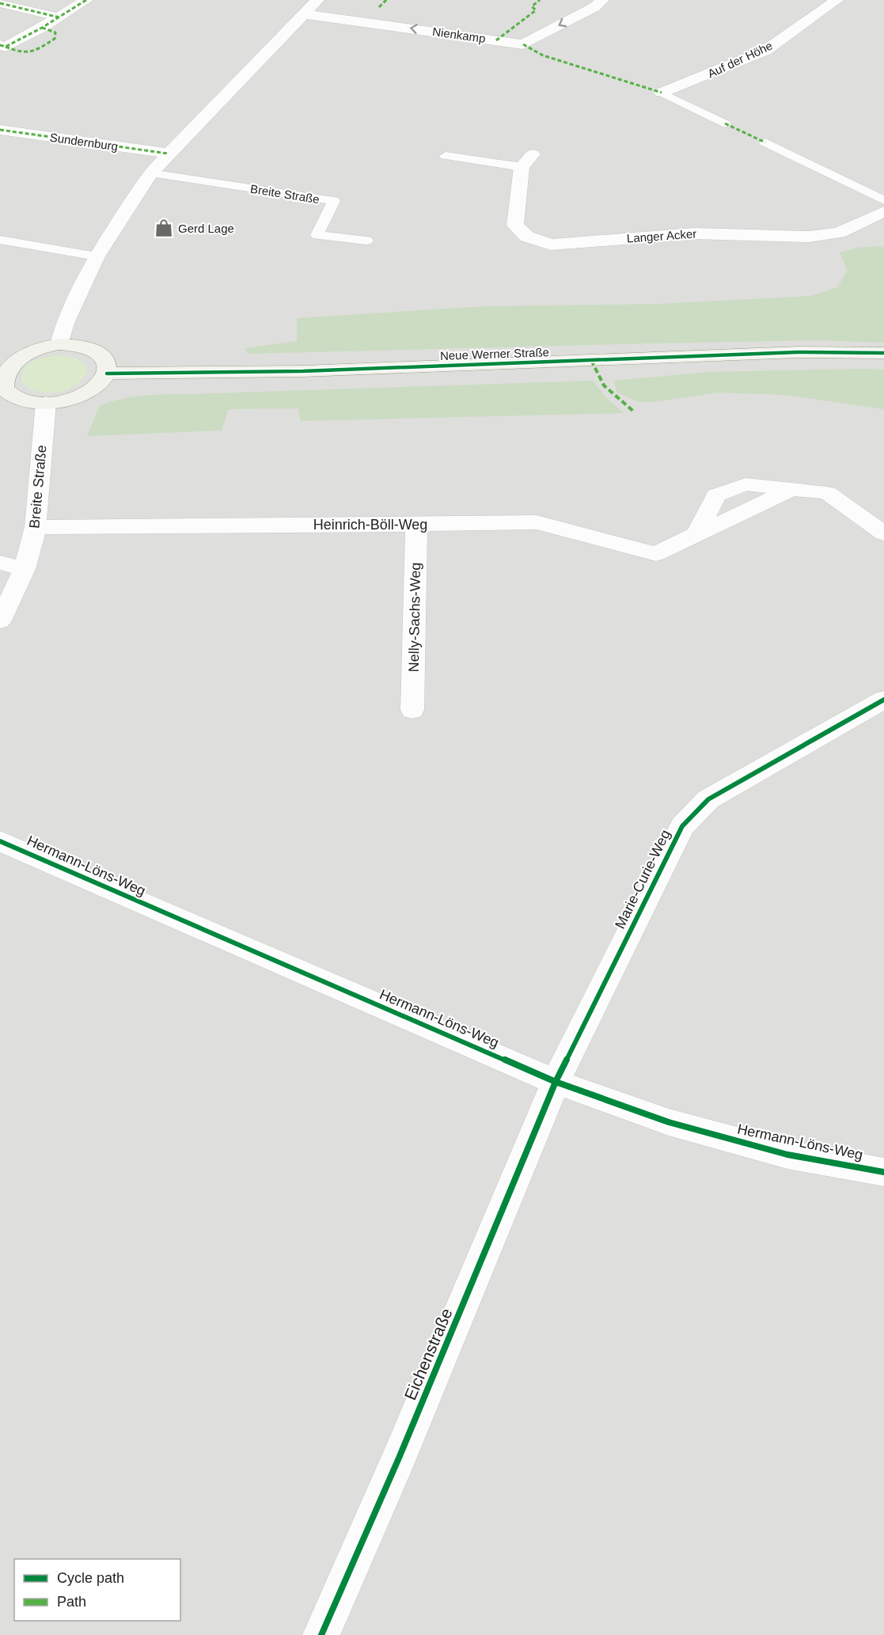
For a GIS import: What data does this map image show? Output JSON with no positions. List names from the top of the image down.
{
  "streets": {
    "main road": ["Neue Werner Straße"],
    "street": [
      "Nienkamp",
      "Auf der Höhe",
      "Sundernburg",
      "Breite Straße",
      "Langer Acker",
      "Heinrich-Böll-Weg",
      "Nelly-Sachs-Weg",
      "Hermann-Löns-Weg",
      "Marie-Curie-Weg",
      "Eichenstraße"
    ]
  },
  "crossings": [
    ["Breite Straße", "Heinrich-Böll-Weg"],
    ["Heinrich-Böll-Weg", "Nelly-Sachs-Weg"],
    ["Hermann-Löns-Weg", "Marie-Curie-Weg"],
    ["Hermann-Löns-Weg", "Eichenstraße"],
    ["Marie-Curie-Weg", "Eichenstraße"]
  ],
  "one_way": ["Nienkamp"],
  "places": {
    "shop": ["Gerd Lage"]
  },
  "legend": ["Cycle path", "Path"]
}
